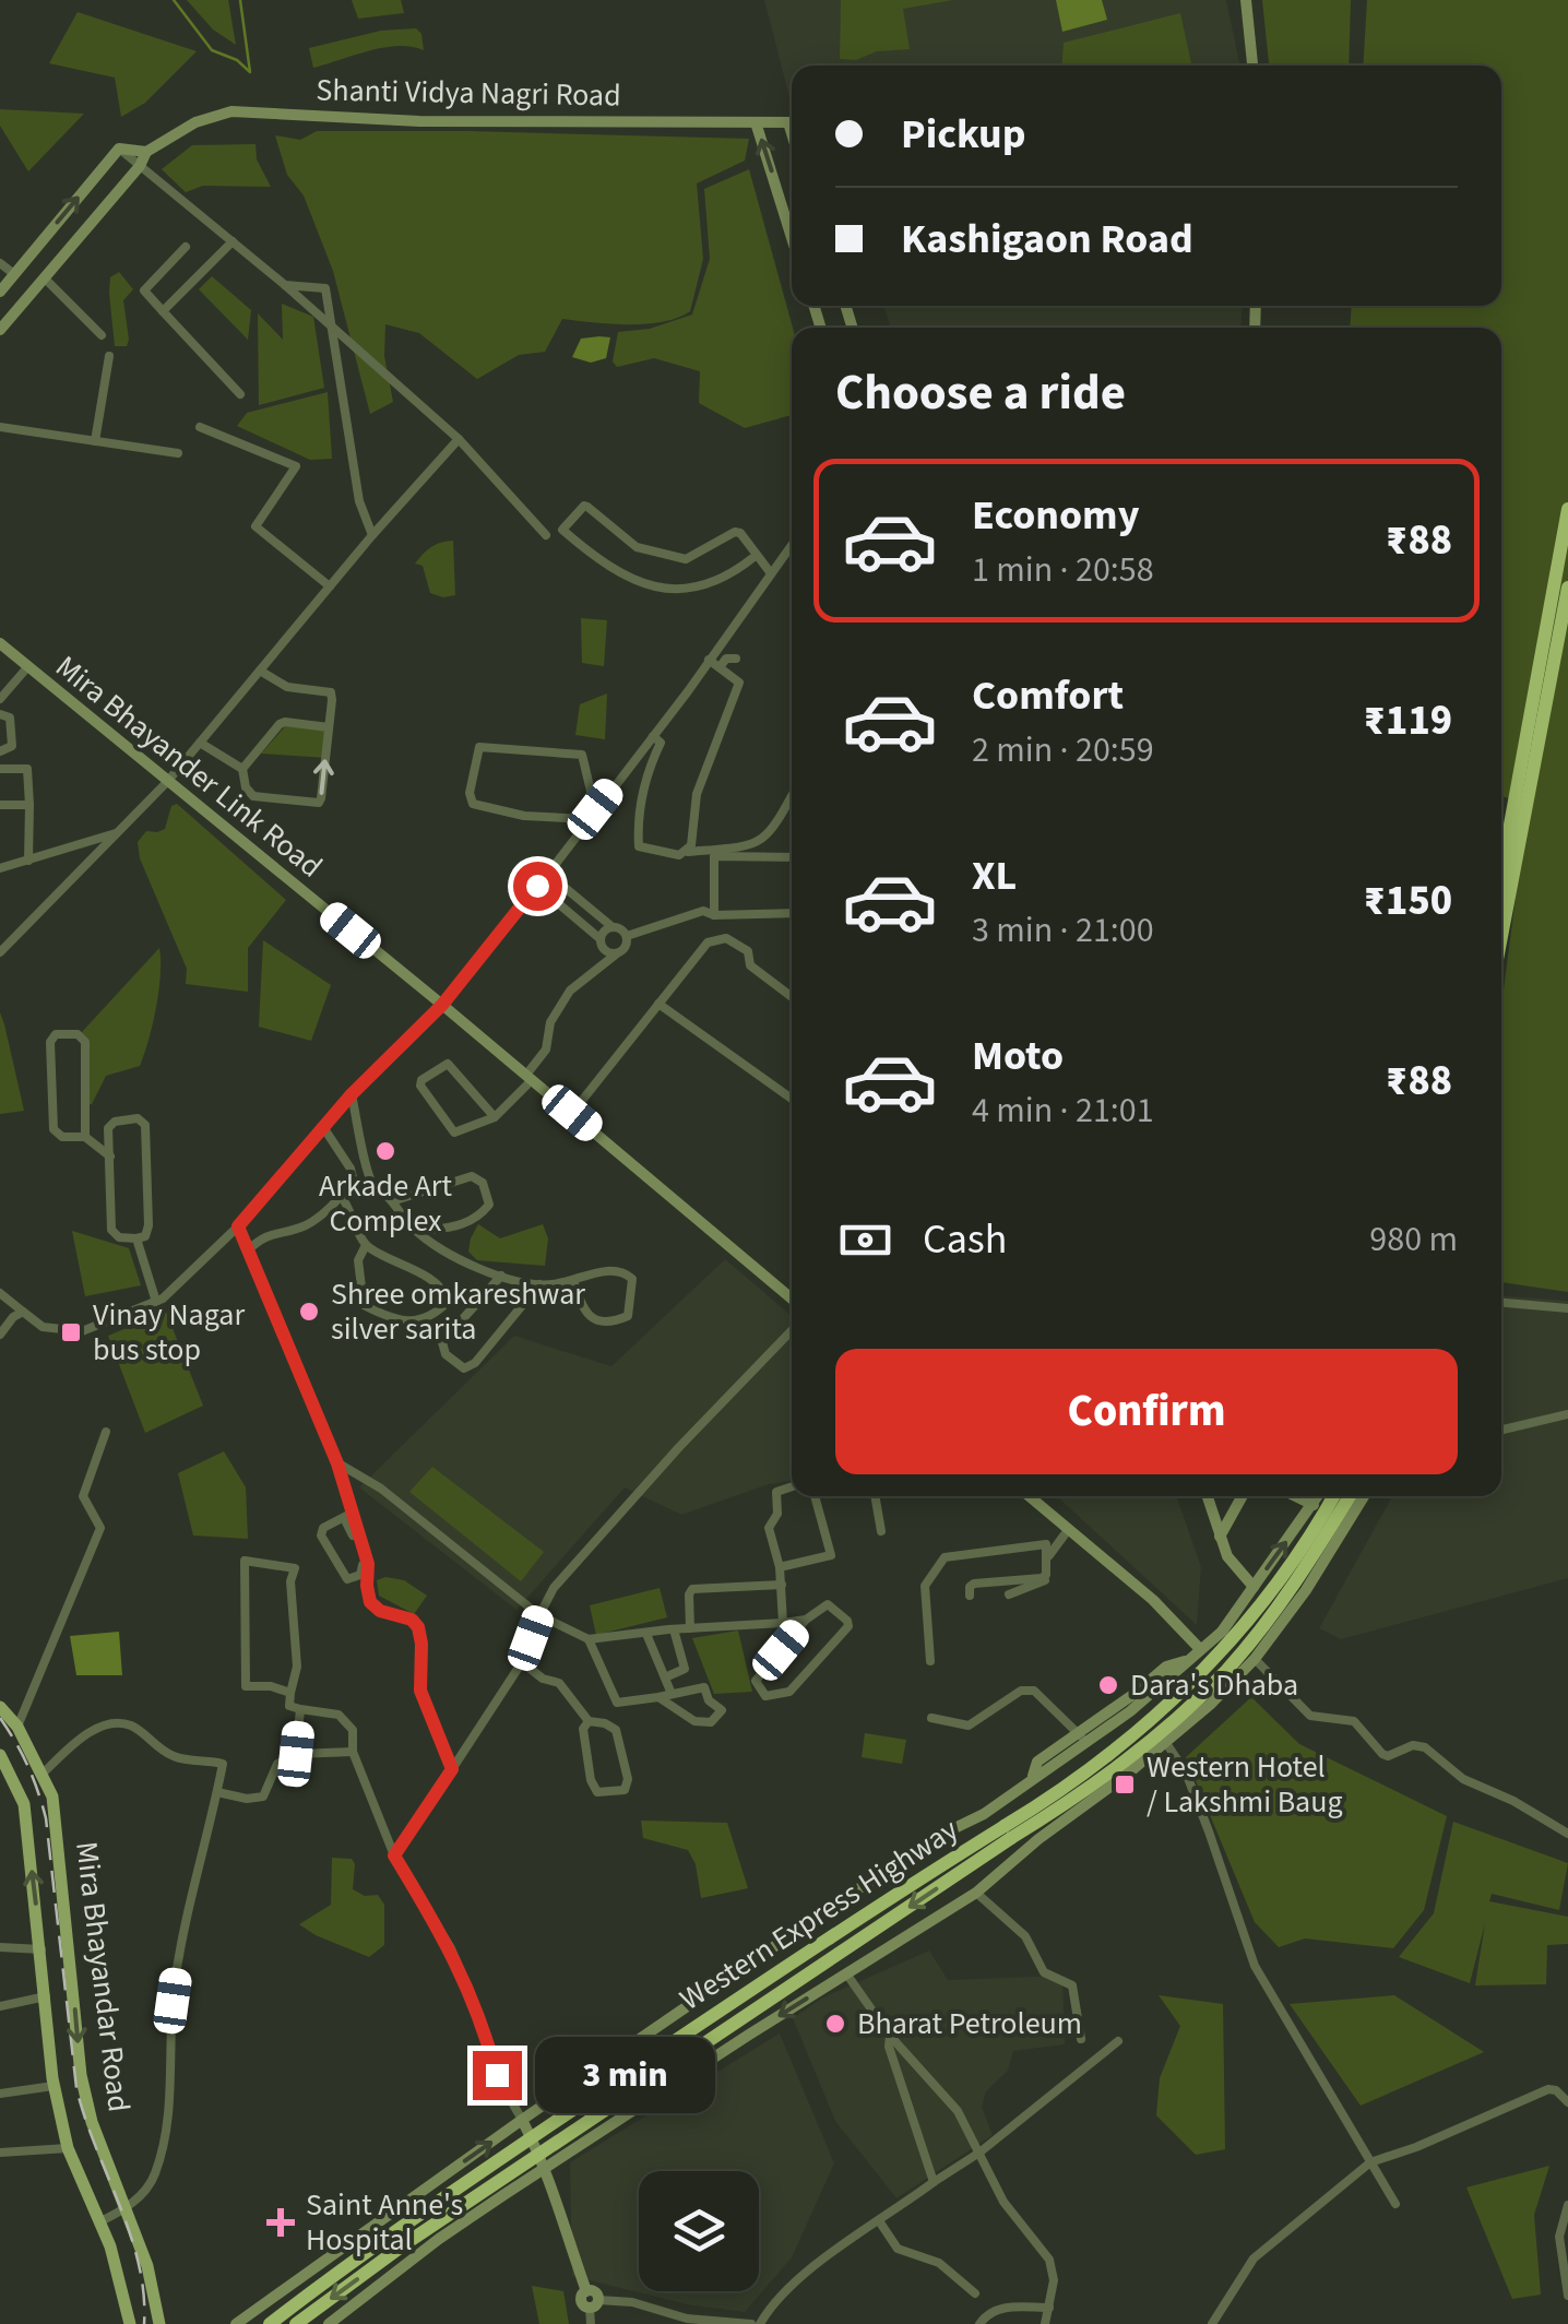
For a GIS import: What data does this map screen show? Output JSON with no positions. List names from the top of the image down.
{
  "streets": {
    "highway": ["Western Express Highway"],
    "main road": ["Mira Bhayandar Road"],
    "street": ["Shanti Vidya Nagri Road", "Mira Bhayander Link Road"]
  },
  "places": {
    "other": [
      "Arkade Art Complex",
      "Shree omkareshwar silver sarita",
      "Dara's Dhaba",
      "Bharat Petroleum"
    ],
    "transit": ["Vinay Nagar bus stop", "Western Hotel / Lakshmi Baug"],
    "health": ["Saint Anne's Hospital"]
  },
  "page": {
    "banner": ["Pickup", "Kashigaon Road"],
    "heading": "Choose a ride",
    "list": [
      {
        "name": "Economy",
        "note": "1 min · 20:58",
        "value": "₹88"
      },
      {
        "name": "Comfort",
        "note": "2 min · 20:59",
        "value": "₹119"
      },
      {
        "name": "XL",
        "note": "3 min · 21:00",
        "value": "₹150"
      },
      {
        "name": "Moto",
        "note": "4 min · 21:01",
        "value": "₹88"
      }
    ],
    "pay": ["Cash", "980 m"],
    "buttons": "Confirm",
    "bubble": "3 min"
  }
}
